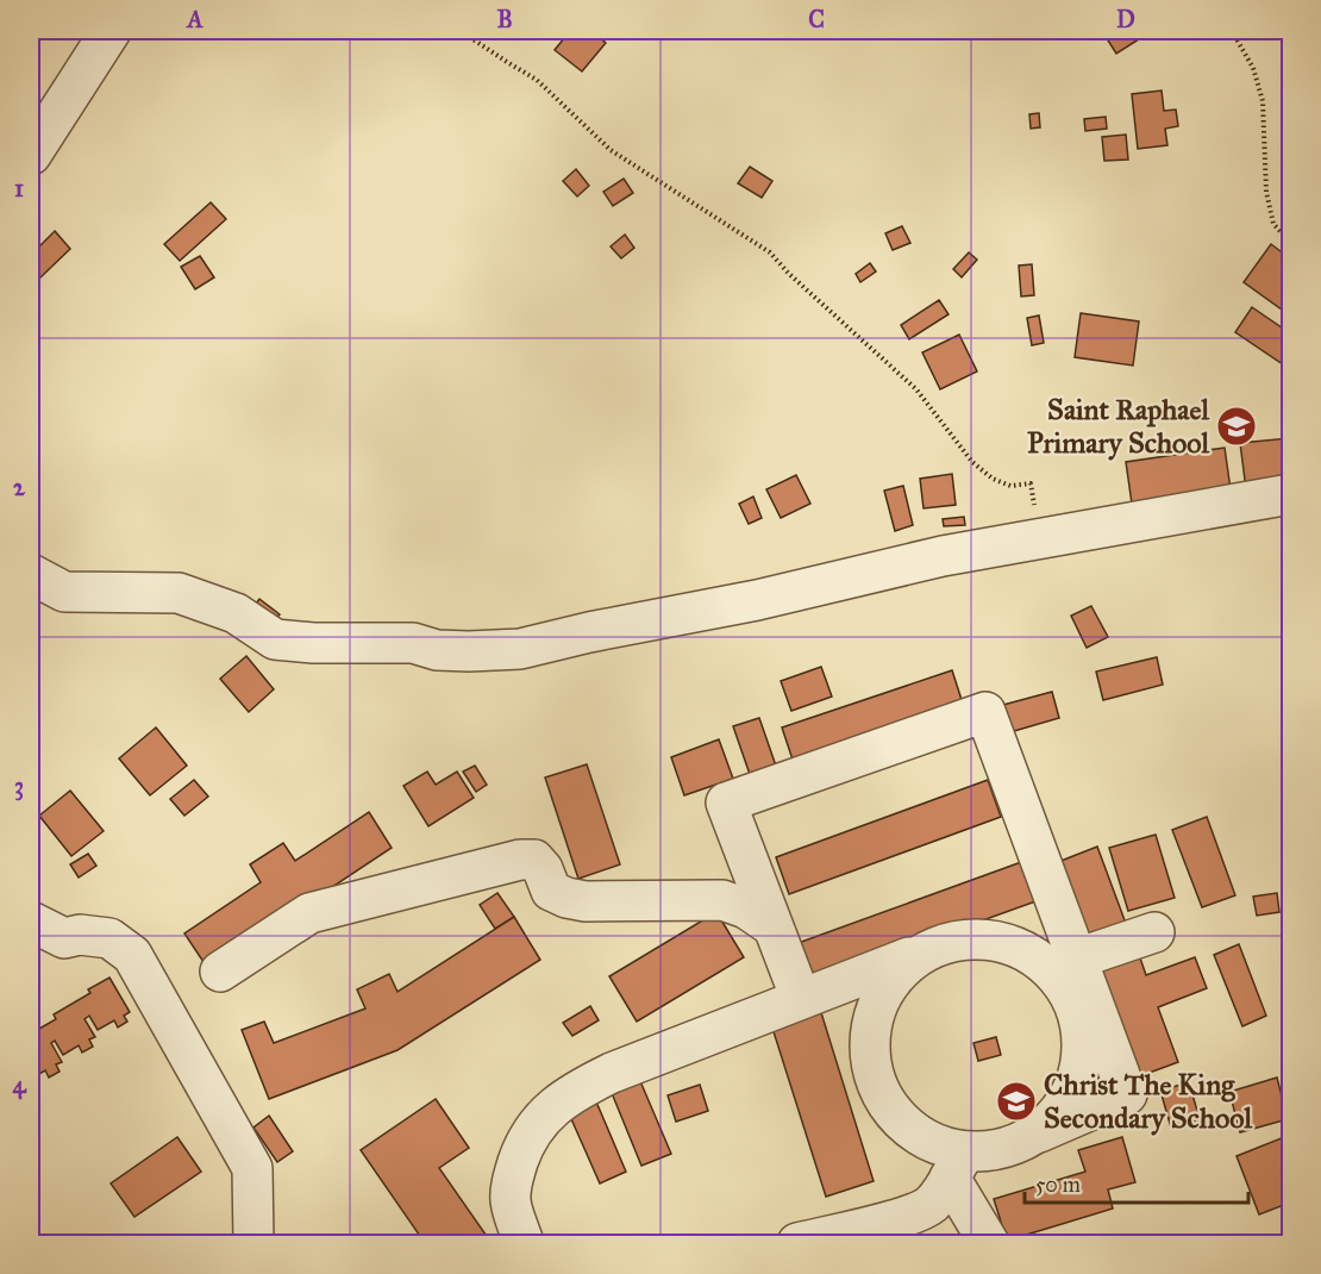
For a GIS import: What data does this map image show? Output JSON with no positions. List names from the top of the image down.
{
  "places": {
    "school or university": ["Saint Raphael Primary School", "Christ The King Secondary School"]
  },
  "scale_bar": "50 m",
  "grid": {
    "columns": [
      "A",
      "B",
      "C",
      "D"
    ],
    "rows": [
      "1",
      "2",
      "3",
      "4"
    ]
  }
}
